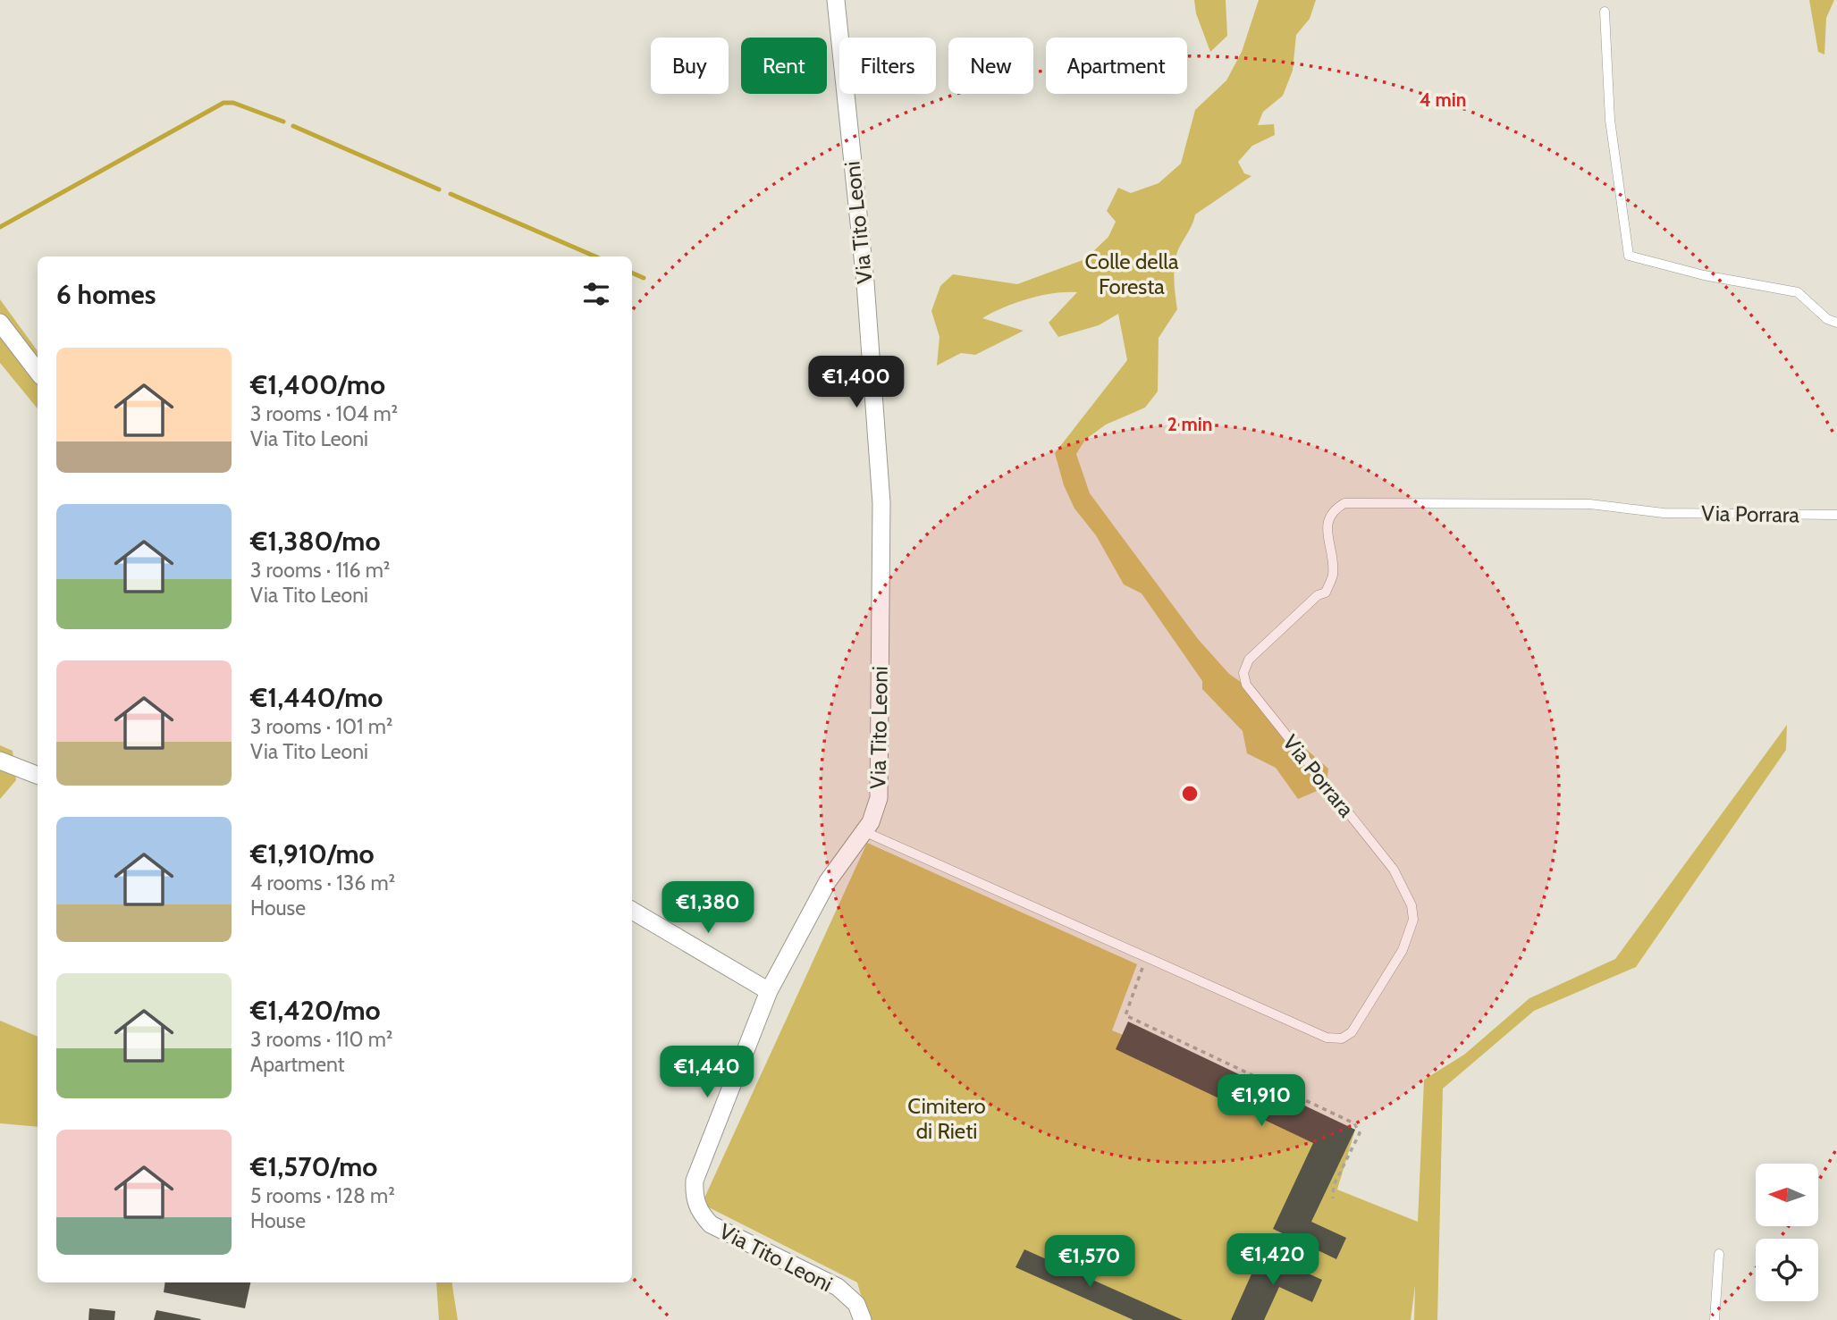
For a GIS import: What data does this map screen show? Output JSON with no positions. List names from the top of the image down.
{
  "streets": {
    "street": ["Via Tito Leoni"],
    "lane": ["Via Porrara"]
  },
  "crossings": [
    ["Via Tito Leoni", "Via Porrara"]
  ],
  "parks": ["Colle della Foresta", "Cimitero di Rieti"],
  "north": "left",
  "page": {
    "chip": [
      "Buy",
      "Rent",
      "Filters",
      "New",
      "Apartment"
    ],
    "heading": "6 homes",
    "list": [
      {
        "name": "€1,400/mo",
        "note": "3 rooms · 104 m² · Via Tito Leoni"
      },
      {
        "name": "€1,380/mo",
        "note": "3 rooms · 116 m² · Via Tito Leoni"
      },
      {
        "name": "€1,440/mo",
        "note": "3 rooms · 101 m² · Via Tito Leoni"
      },
      {
        "name": "€1,910/mo",
        "note": "4 rooms · 136 m² · House"
      },
      {
        "name": "€1,420/mo",
        "note": "3 rooms · 110 m² · Apartment"
      },
      {
        "name": "€1,570/mo",
        "note": "5 rooms · 128 m² · House"
      }
    ],
    "price": [
      "€1,400",
      "€1,380",
      "€1,440",
      "€1,910",
      "€1,420",
      "€1,570"
    ]
  },
  "rings": ["4 min", "2 min"]
}
